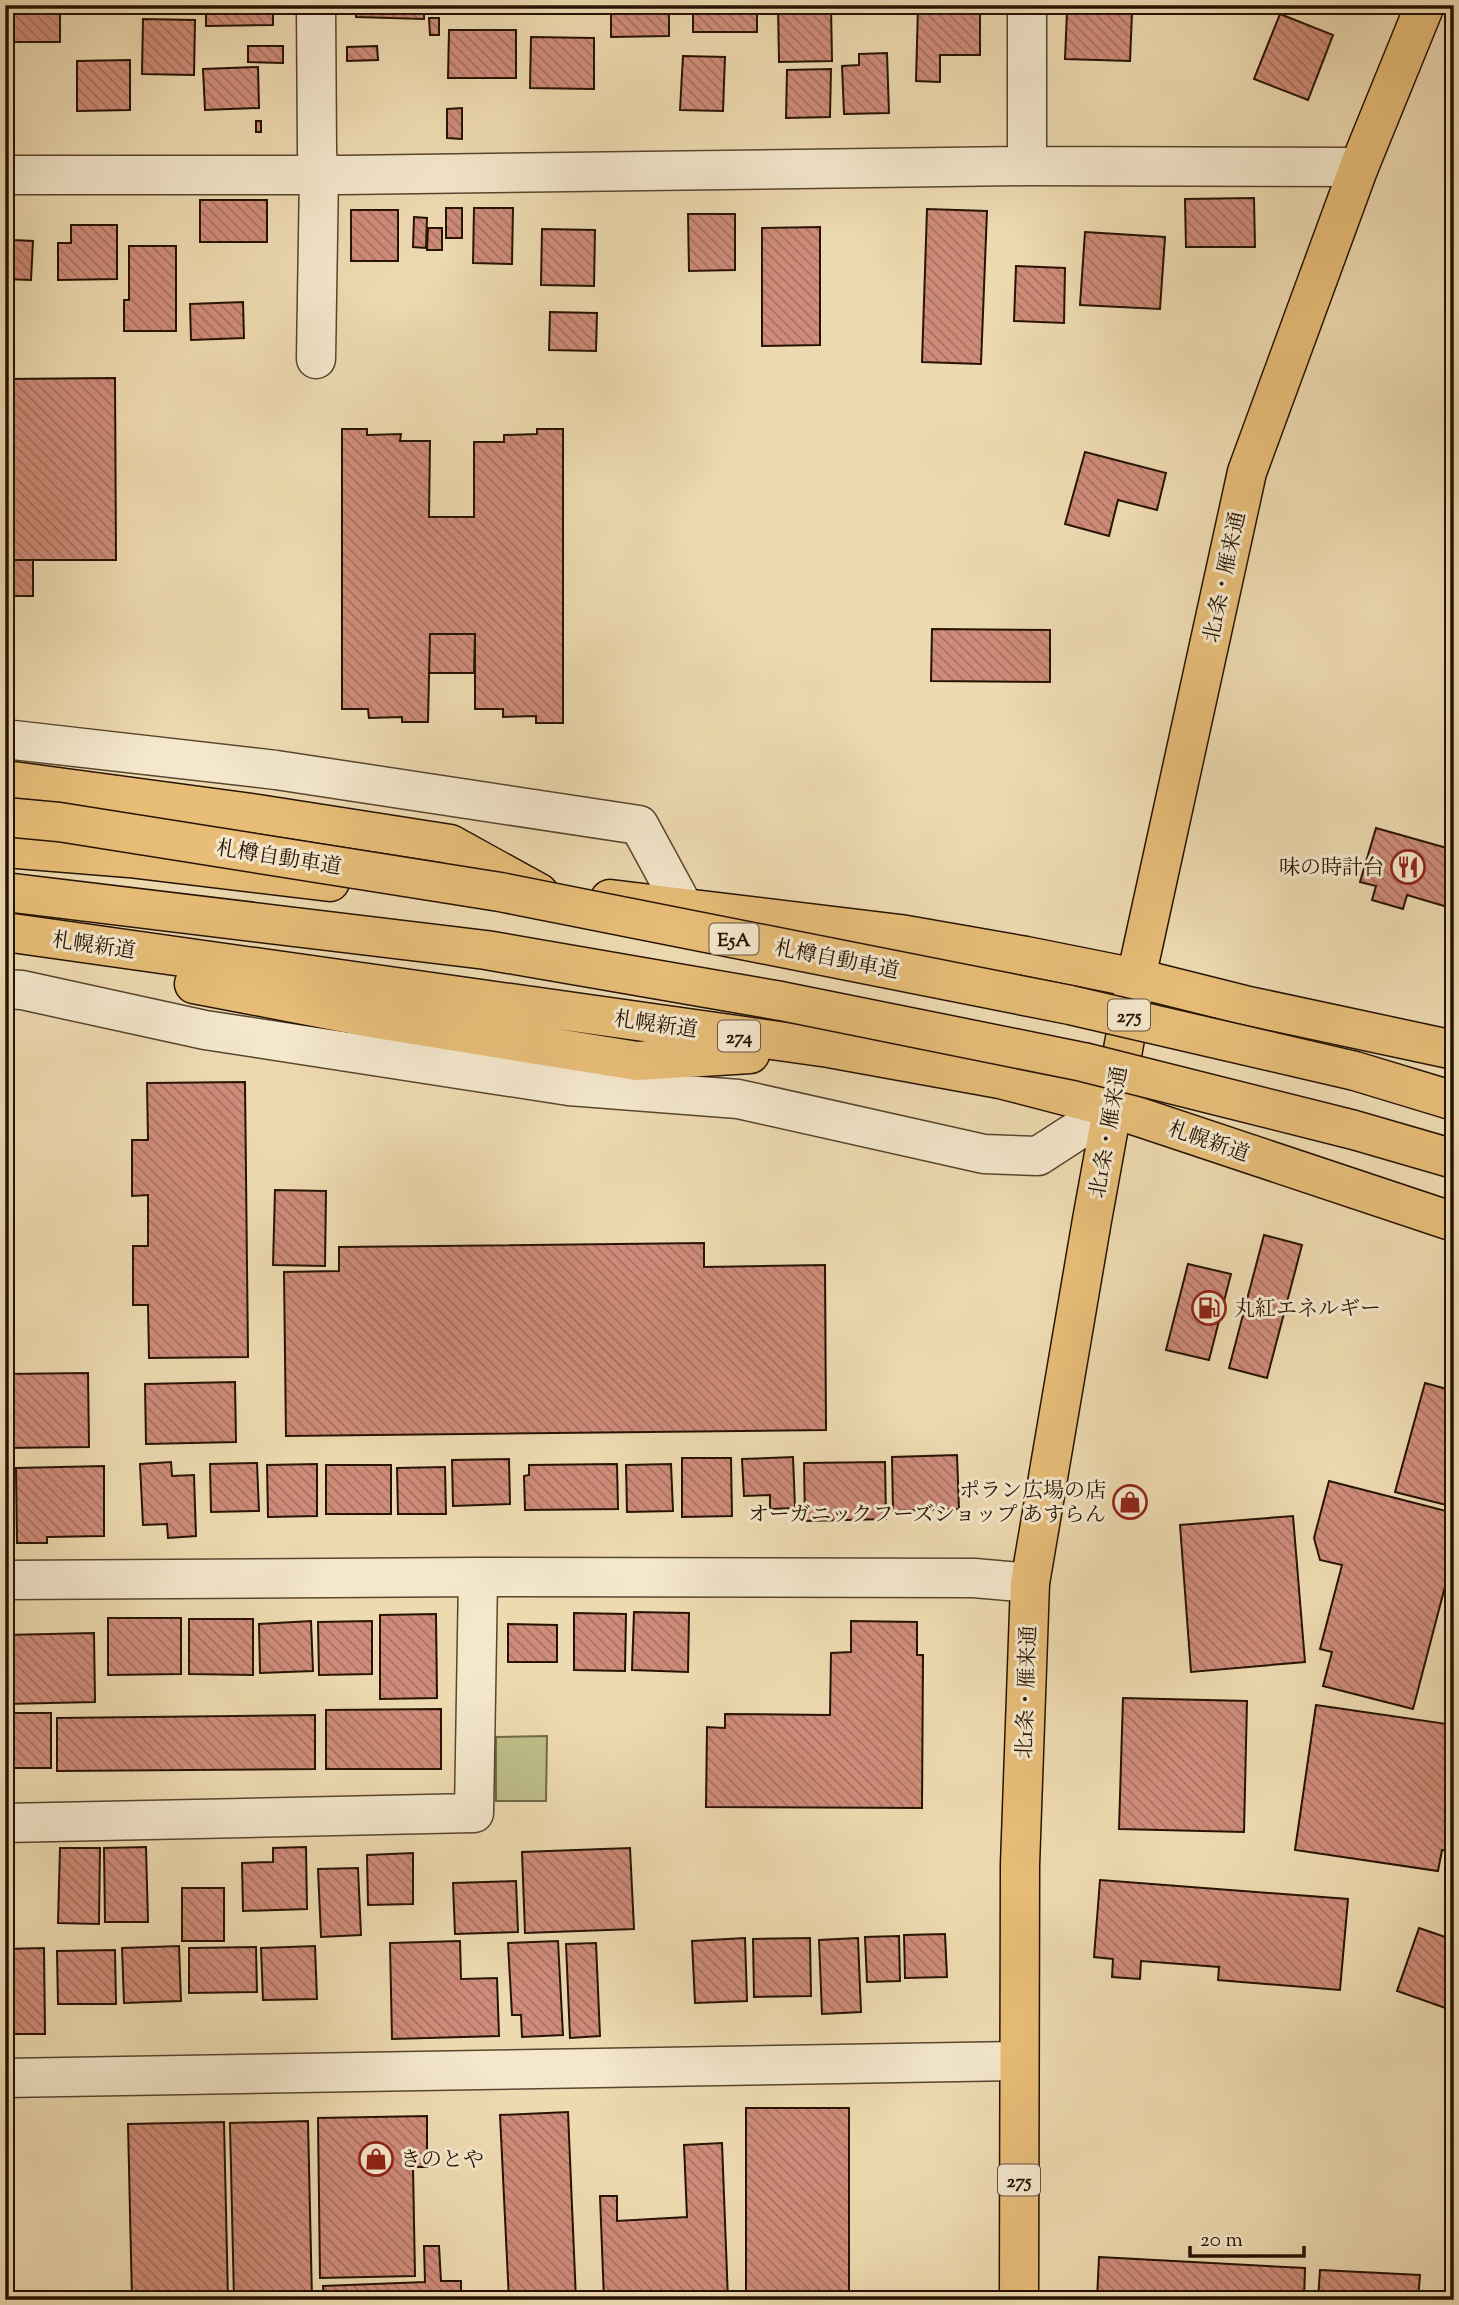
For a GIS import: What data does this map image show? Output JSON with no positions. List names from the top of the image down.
{
  "streets": {
    "highway": [
      "北1条・雁来通",
      "札樽自動車道",
      "E5A",
      "札幌新道",
      "275",
      "274"
    ]
  },
  "crossings": [
    ["北1条・雁来通", "札幌新道"]
  ],
  "places": {
    "restaurant": ["味の時計台"],
    "fuel station": ["丸紅エネルギー"],
    "shop": ["ポラン広場の店 オーガニックフーズショップ あすらん", "きのとや"]
  },
  "scale_bar": "20 m"
}
